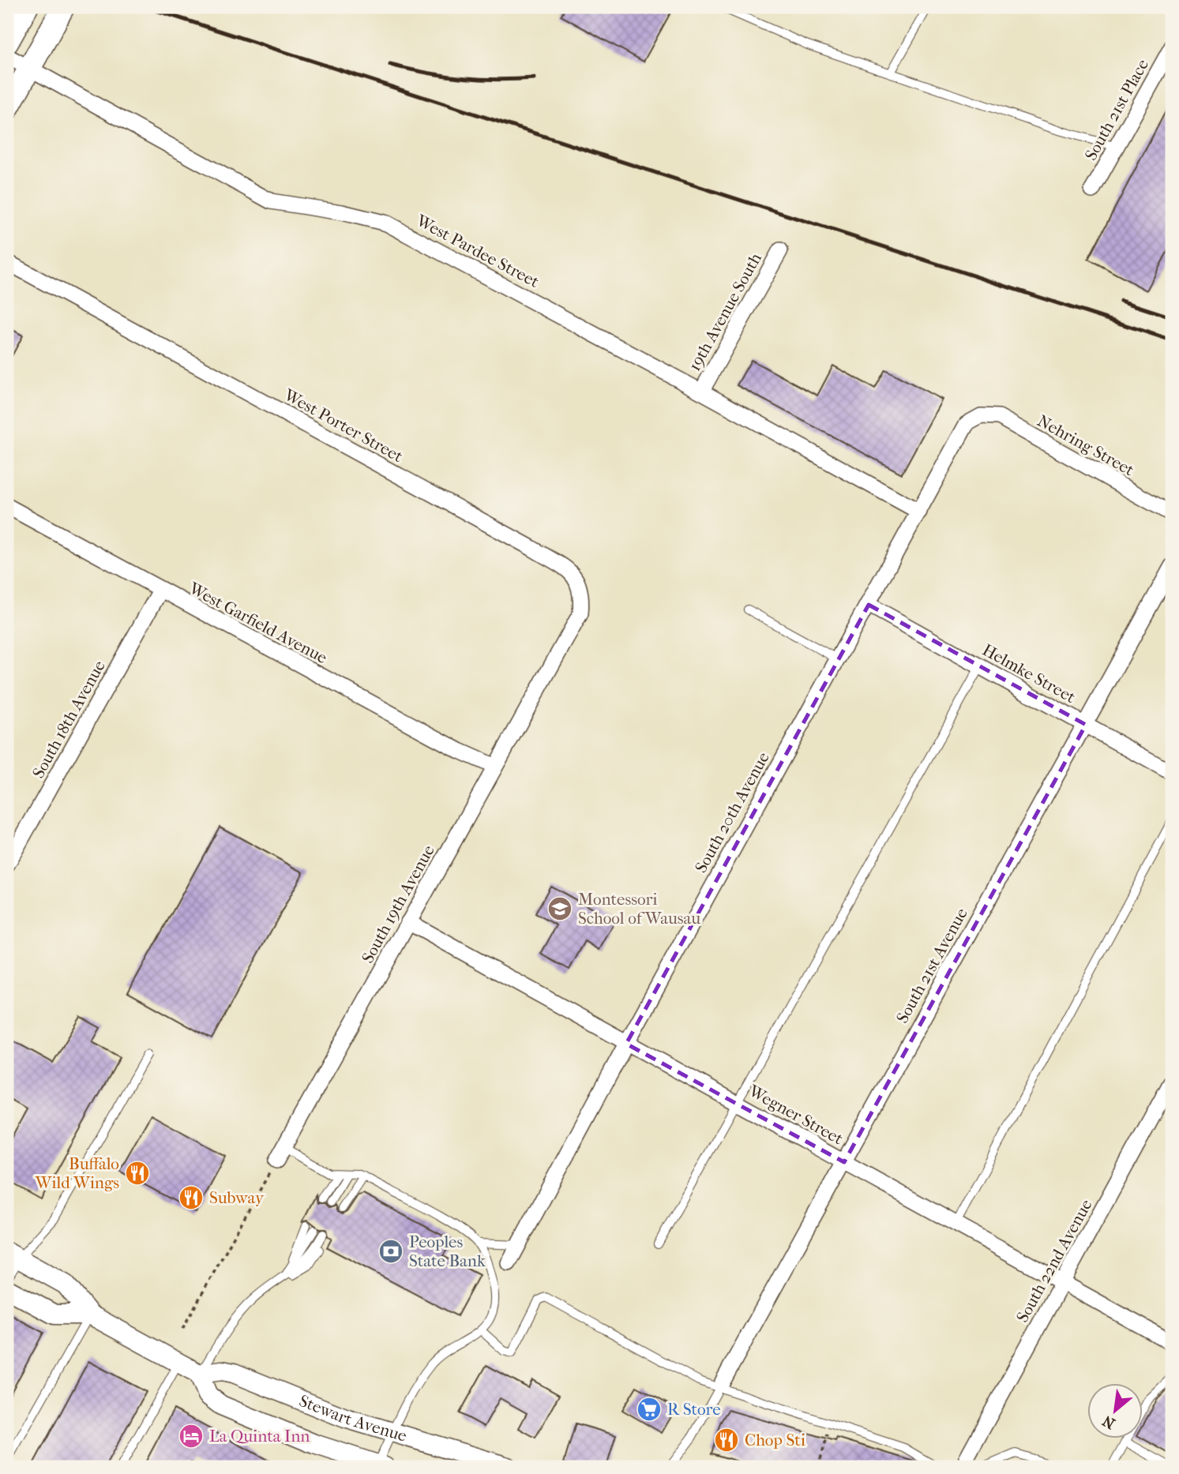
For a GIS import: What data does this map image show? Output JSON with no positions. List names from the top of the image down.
{
  "streets": {
    "street": [
      "South 21st Place",
      "West Pardee Street",
      "19th Avenue South",
      "West Porter Street",
      "Nehring Street",
      "West Garfield Avenue",
      "Helmke Street",
      "South 18th Avenue",
      "South 20th Avenue",
      "South 19th Avenue",
      "South 21st Avenue",
      "Wegner Street",
      "South 22nd Avenue",
      "Stewart Avenue"
    ]
  },
  "crossings": [
    ["West Pardee Street", "19th Avenue South"],
    ["West Pardee Street", "South 20th Avenue"],
    ["West Porter Street", "South 19th Avenue"],
    ["Nehring Street", "South 20th Avenue"],
    ["West Garfield Avenue", "South 18th Avenue"],
    ["West Garfield Avenue", "South 19th Avenue"],
    ["Helmke Street", "South 20th Avenue"],
    ["Helmke Street", "South 21st Avenue"],
    ["South 20th Avenue", "Wegner Street"],
    ["South 19th Avenue", "Wegner Street"],
    ["South 21st Avenue", "Wegner Street"],
    ["Wegner Street", "South 22nd Avenue"]
  ],
  "places": {
    "school or university": ["Montessori School of Wausau"],
    "restaurant": ["Buffalo Wild Wings", "Subway", "Chop Sti"],
    "bank": ["Peoples State Bank"],
    "supermarket": ["R Store"],
    "hotel": ["La Quinta Inn"]
  },
  "north": "bottom left"
}
